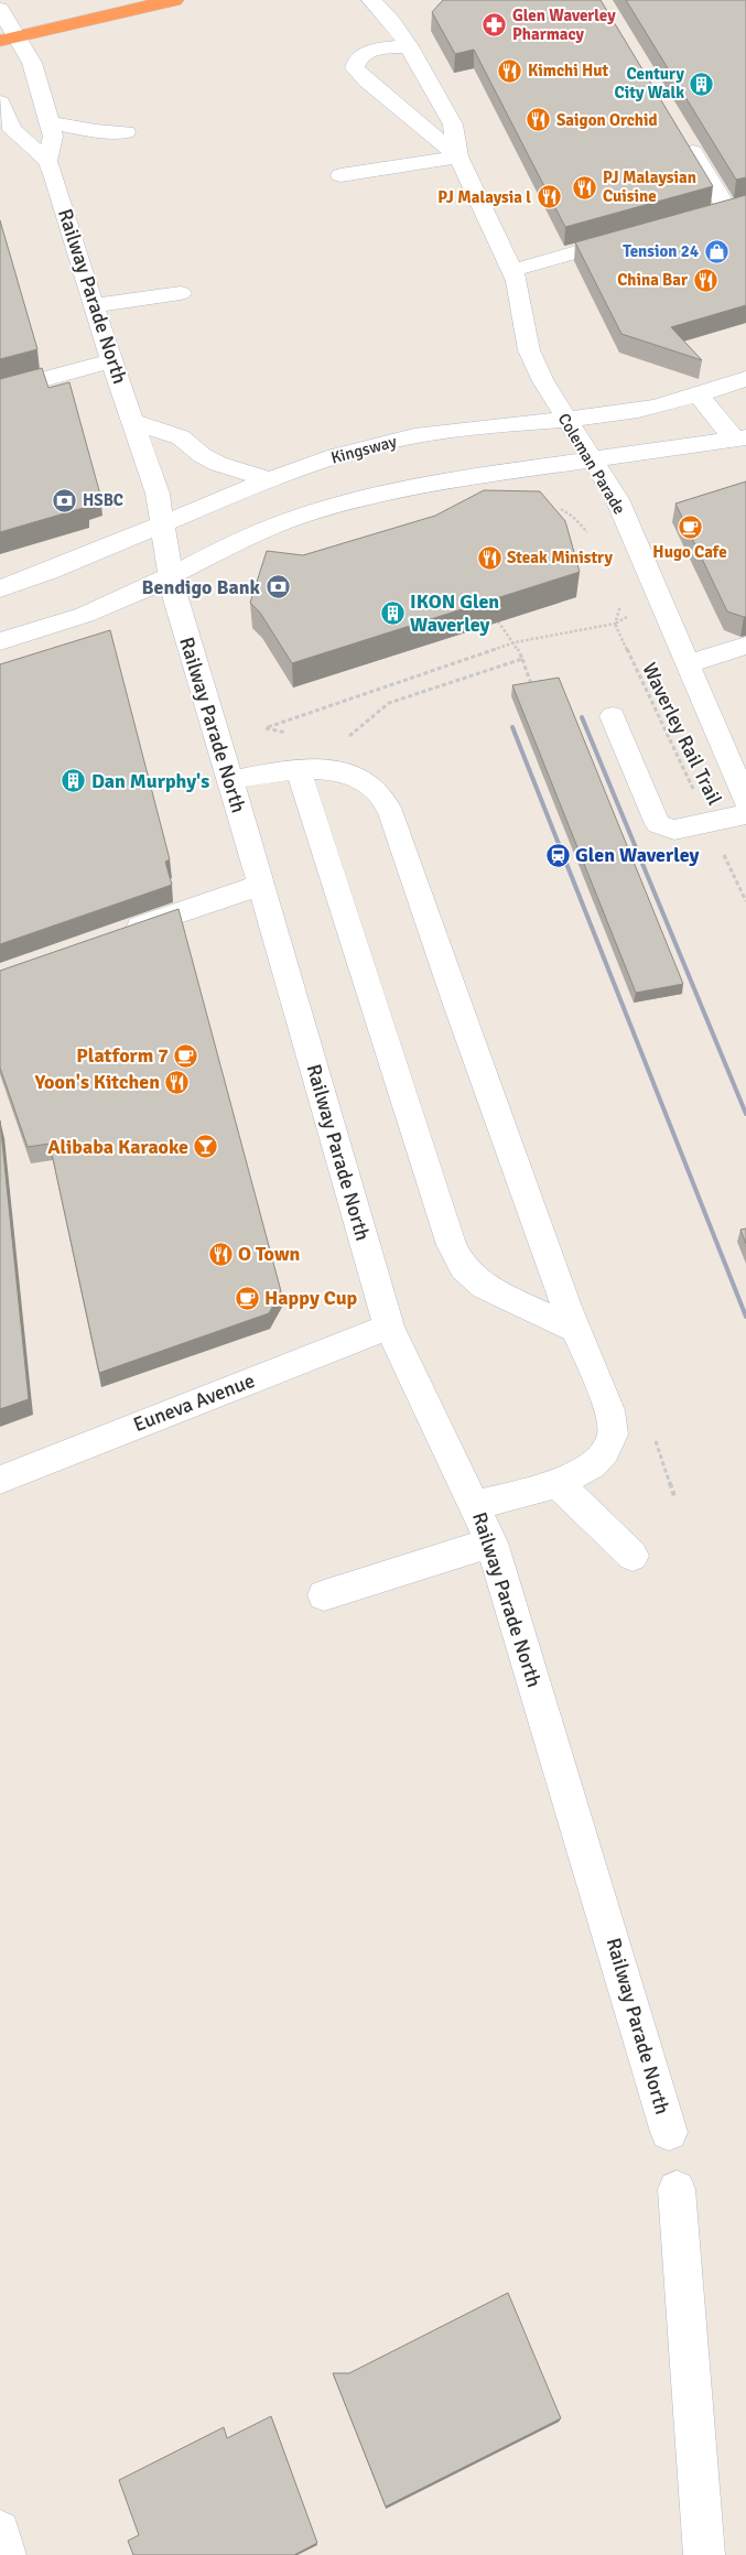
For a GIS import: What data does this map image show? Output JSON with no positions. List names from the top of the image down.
{
  "streets": {
    "street": [
      "Railway Parade North",
      "Kingsway",
      "Coleman Parade",
      "Euneva Avenue"
    ],
    "path": ["Waverley Rail Trail"]
  },
  "crossings": [
    ["Railway Parade North", "Kingsway"],
    ["Railway Parade North", "Euneva Avenue"],
    ["Kingsway", "Coleman Parade"]
  ],
  "places": {
    "pharmacy": ["Glen Waverley Pharmacy"],
    "restaurant": [
      "Kimchi Hut",
      "Saigon Orchid",
      "PJ Malaysian Cuisine",
      "PJ Malaysia l",
      "China Bar",
      "Steak Ministry",
      "Yoon's Kitchen",
      "O Town"
    ],
    "building": ["Century City Walk", "IKON Glen Waverley", "Dan Murphy's"],
    "shop": ["Tension 24"],
    "bank": ["HSBC", "Bendigo Bank"],
    "cafe": ["Hugo Cafe", "Platform 7", "Happy Cup"],
    "station": ["Glen Waverley"],
    "bar": ["Alibaba Karaoke"]
  }
}
